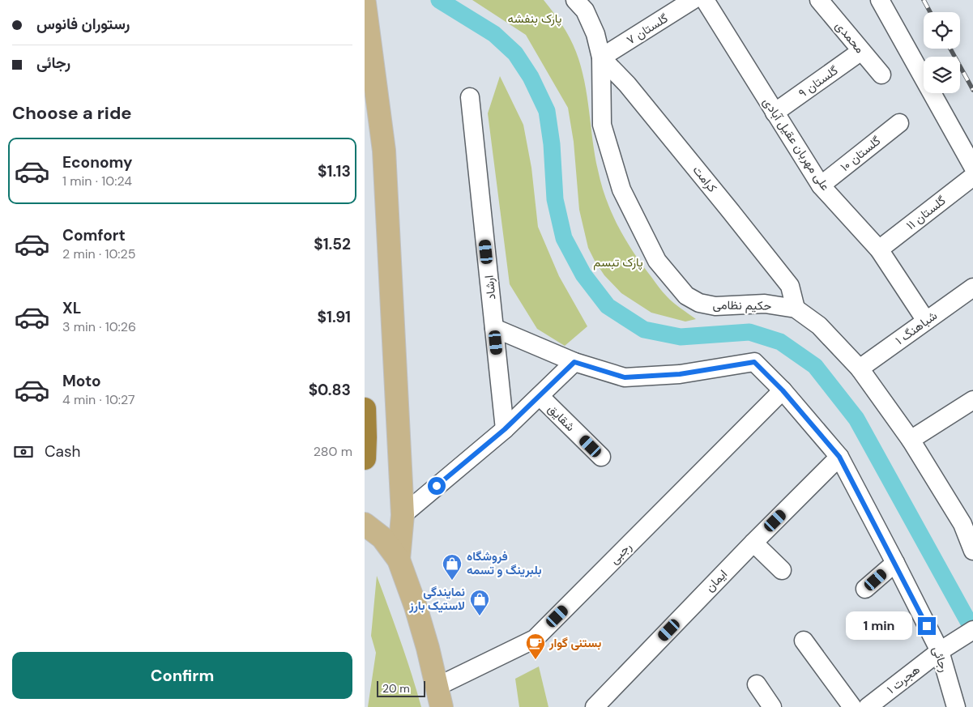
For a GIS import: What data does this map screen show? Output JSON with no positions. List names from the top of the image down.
{
  "streets": {
    "street": [
      "گلستان ۷",
      "محمدی",
      "گلستان ۹",
      "علی مهربان عقیل آبادی",
      "گلستان ۱۰",
      "کرامت",
      "گلستان ۱۱",
      "ارشاد",
      "حکیم نظامی",
      "شباهنگ ۱",
      "شقایق",
      "رجبی",
      "ایمان",
      "رجائی",
      "هجرت ۱"
    ]
  },
  "crossings": [
    ["گلستان ۷", "کرامت"],
    ["گلستان ۷", "حکیم نظامی"],
    ["محمدی", "گلستان ۹"],
    ["گلستان ۹", "علی مهربان عقیل آبادی"],
    ["علی مهربان عقیل آبادی", "گلستان ۱۰"],
    ["علی مهربان عقیل آبادی", "گلستان ۱۱"],
    ["علی مهربان عقیل آبادی", "شباهنگ ۱"],
    ["کرامت", "حکیم نظامی"],
    ["حکیم نظامی", "شباهنگ ۱"],
    ["رجبی", "رجائی"],
    ["ایمان", "رجائی"],
    ["رجائی", "هجرت ۱"]
  ],
  "parks": ["پارک بنفشه", "پارک تبسم"],
  "places": {
    "shop": ["فروشگاه بلبرینگ و تسمه", "نمایندگی لاستیک بارز"],
    "cafe": ["بستنی گوار"]
  },
  "scale_bar": "20 m",
  "page": {
    "banner": ["رستوران فانوس", "رجائی"],
    "heading": "Choose a ride",
    "list": [
      {
        "name": "Economy",
        "note": "1 min · 10:24",
        "value": "$1.13"
      },
      {
        "name": "Comfort",
        "note": "2 min · 10:25",
        "value": "$1.52"
      },
      {
        "name": "XL",
        "note": "3 min · 10:26",
        "value": "$1.91"
      },
      {
        "name": "Moto",
        "note": "4 min · 10:27",
        "value": "$0.83"
      }
    ],
    "pay": ["Cash", "280 m"],
    "bubble": "1 min",
    "buttons": "Confirm",
    "scale": "20 m"
  }
}
